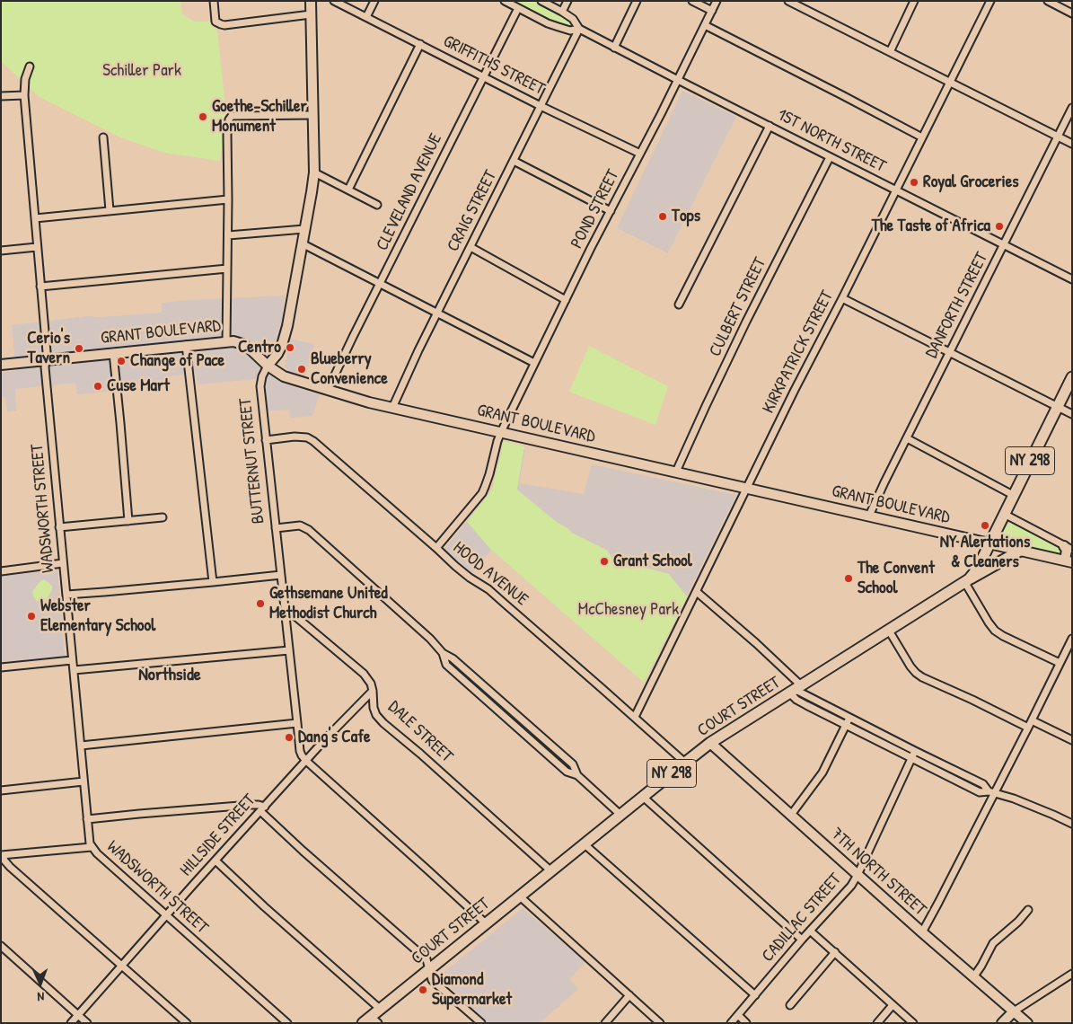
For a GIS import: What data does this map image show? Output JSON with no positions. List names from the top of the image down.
{
  "streets": {
    "main road": ["NY 298", "COURT STREET"],
    "street": [
      "GRIFFITHS STREET",
      "1ST NORTH STREET",
      "CLEVELAND AVENUE",
      "POND STREET",
      "CRAIG STREET",
      "DANFORTH STREET",
      "CULBERT STREET",
      "GRANT BOULEVARD",
      "KIRKPATRICK STREET",
      "BUTTERNUT STREET",
      "WADSWORTH STREET",
      "HOOD AVENUE",
      "DALE STREET",
      "HILLSIDE STREET",
      "7TH NORTH STREET",
      "CADILLAC STREET"
    ]
  },
  "crossings": [
    ["GRIFFITHS STREET", "CLEVELAND AVENUE"],
    ["GRIFFITHS STREET", "POND STREET"],
    ["GRIFFITHS STREET", "CRAIG STREET"],
    ["1ST NORTH STREET", "CLEVELAND AVENUE"],
    ["1ST NORTH STREET", "POND STREET"],
    ["1ST NORTH STREET", "CRAIG STREET"],
    ["1ST NORTH STREET", "DANFORTH STREET"],
    ["1ST NORTH STREET", "CULBERT STREET"],
    ["1ST NORTH STREET", "KIRKPATRICK STREET"],
    ["CLEVELAND AVENUE", "GRANT BOULEVARD"],
    ["POND STREET", "GRANT BOULEVARD"],
    ["POND STREET", "HOOD AVENUE"],
    ["CRAIG STREET", "GRANT BOULEVARD"],
    ["DANFORTH STREET", "GRANT BOULEVARD"],
    ["CULBERT STREET", "GRANT BOULEVARD"],
    ["GRANT BOULEVARD", "KIRKPATRICK STREET"],
    ["GRANT BOULEVARD", "BUTTERNUT STREET"],
    ["GRANT BOULEVARD", "WADSWORTH STREET"],
    ["GRANT BOULEVARD", "COURT STREET"],
    ["KIRKPATRICK STREET", "HOOD AVENUE"],
    ["BUTTERNUT STREET", "HOOD AVENUE"],
    ["BUTTERNUT STREET", "DALE STREET"],
    ["BUTTERNUT STREET", "HILLSIDE STREET"],
    ["WADSWORTH STREET", "HILLSIDE STREET"],
    ["HOOD AVENUE", "COURT STREET"],
    ["COURT STREET", "DALE STREET"],
    ["COURT STREET", "7TH NORTH STREET"],
    ["DALE STREET", "HILLSIDE STREET"],
    ["7TH NORTH STREET", "CADILLAC STREET"]
  ],
  "districts": ["Northside"],
  "parks": ["Schiller Park", "McChesney Park"],
  "places": [
    "Goethe–Schiller Monument",
    "Royal Groceries",
    "Tops",
    "The Taste of Africa",
    "Centro",
    "Cerio's Tavern",
    "Change of Pace",
    "Blueberry Convenience",
    "Cuse Mart",
    "NY Alertations & Cleaners",
    "Grant School",
    "The Convent School",
    "Gethsemane United Methodist Church",
    "Webster Elementary School",
    "Dang's Cafe",
    "Diamond Supermarket"
  ],
  "north": "bottom"
}
